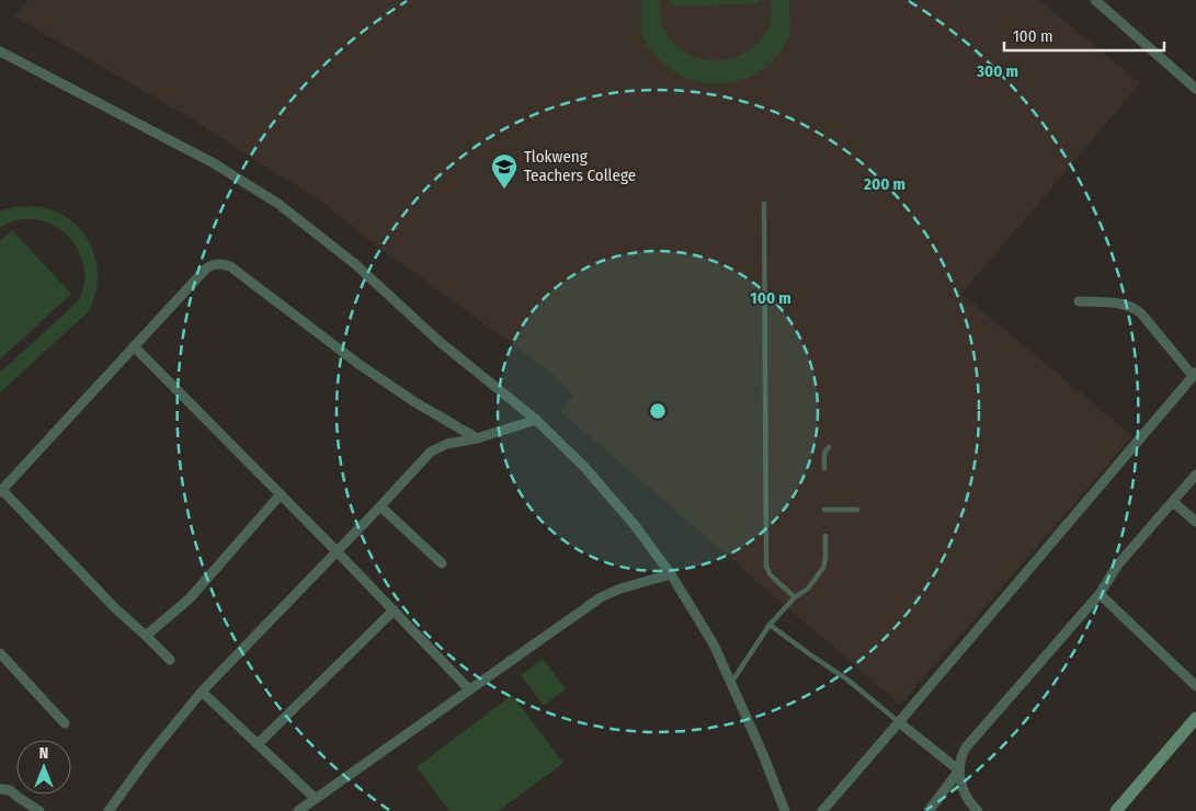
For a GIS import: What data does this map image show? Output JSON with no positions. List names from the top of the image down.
{
  "places": {
    "school or university": ["Tlokweng Teachers College"]
  },
  "scale_bar": "100 m",
  "north": "top",
  "rings": ["300 m", "200 m", "100 m"]
}
